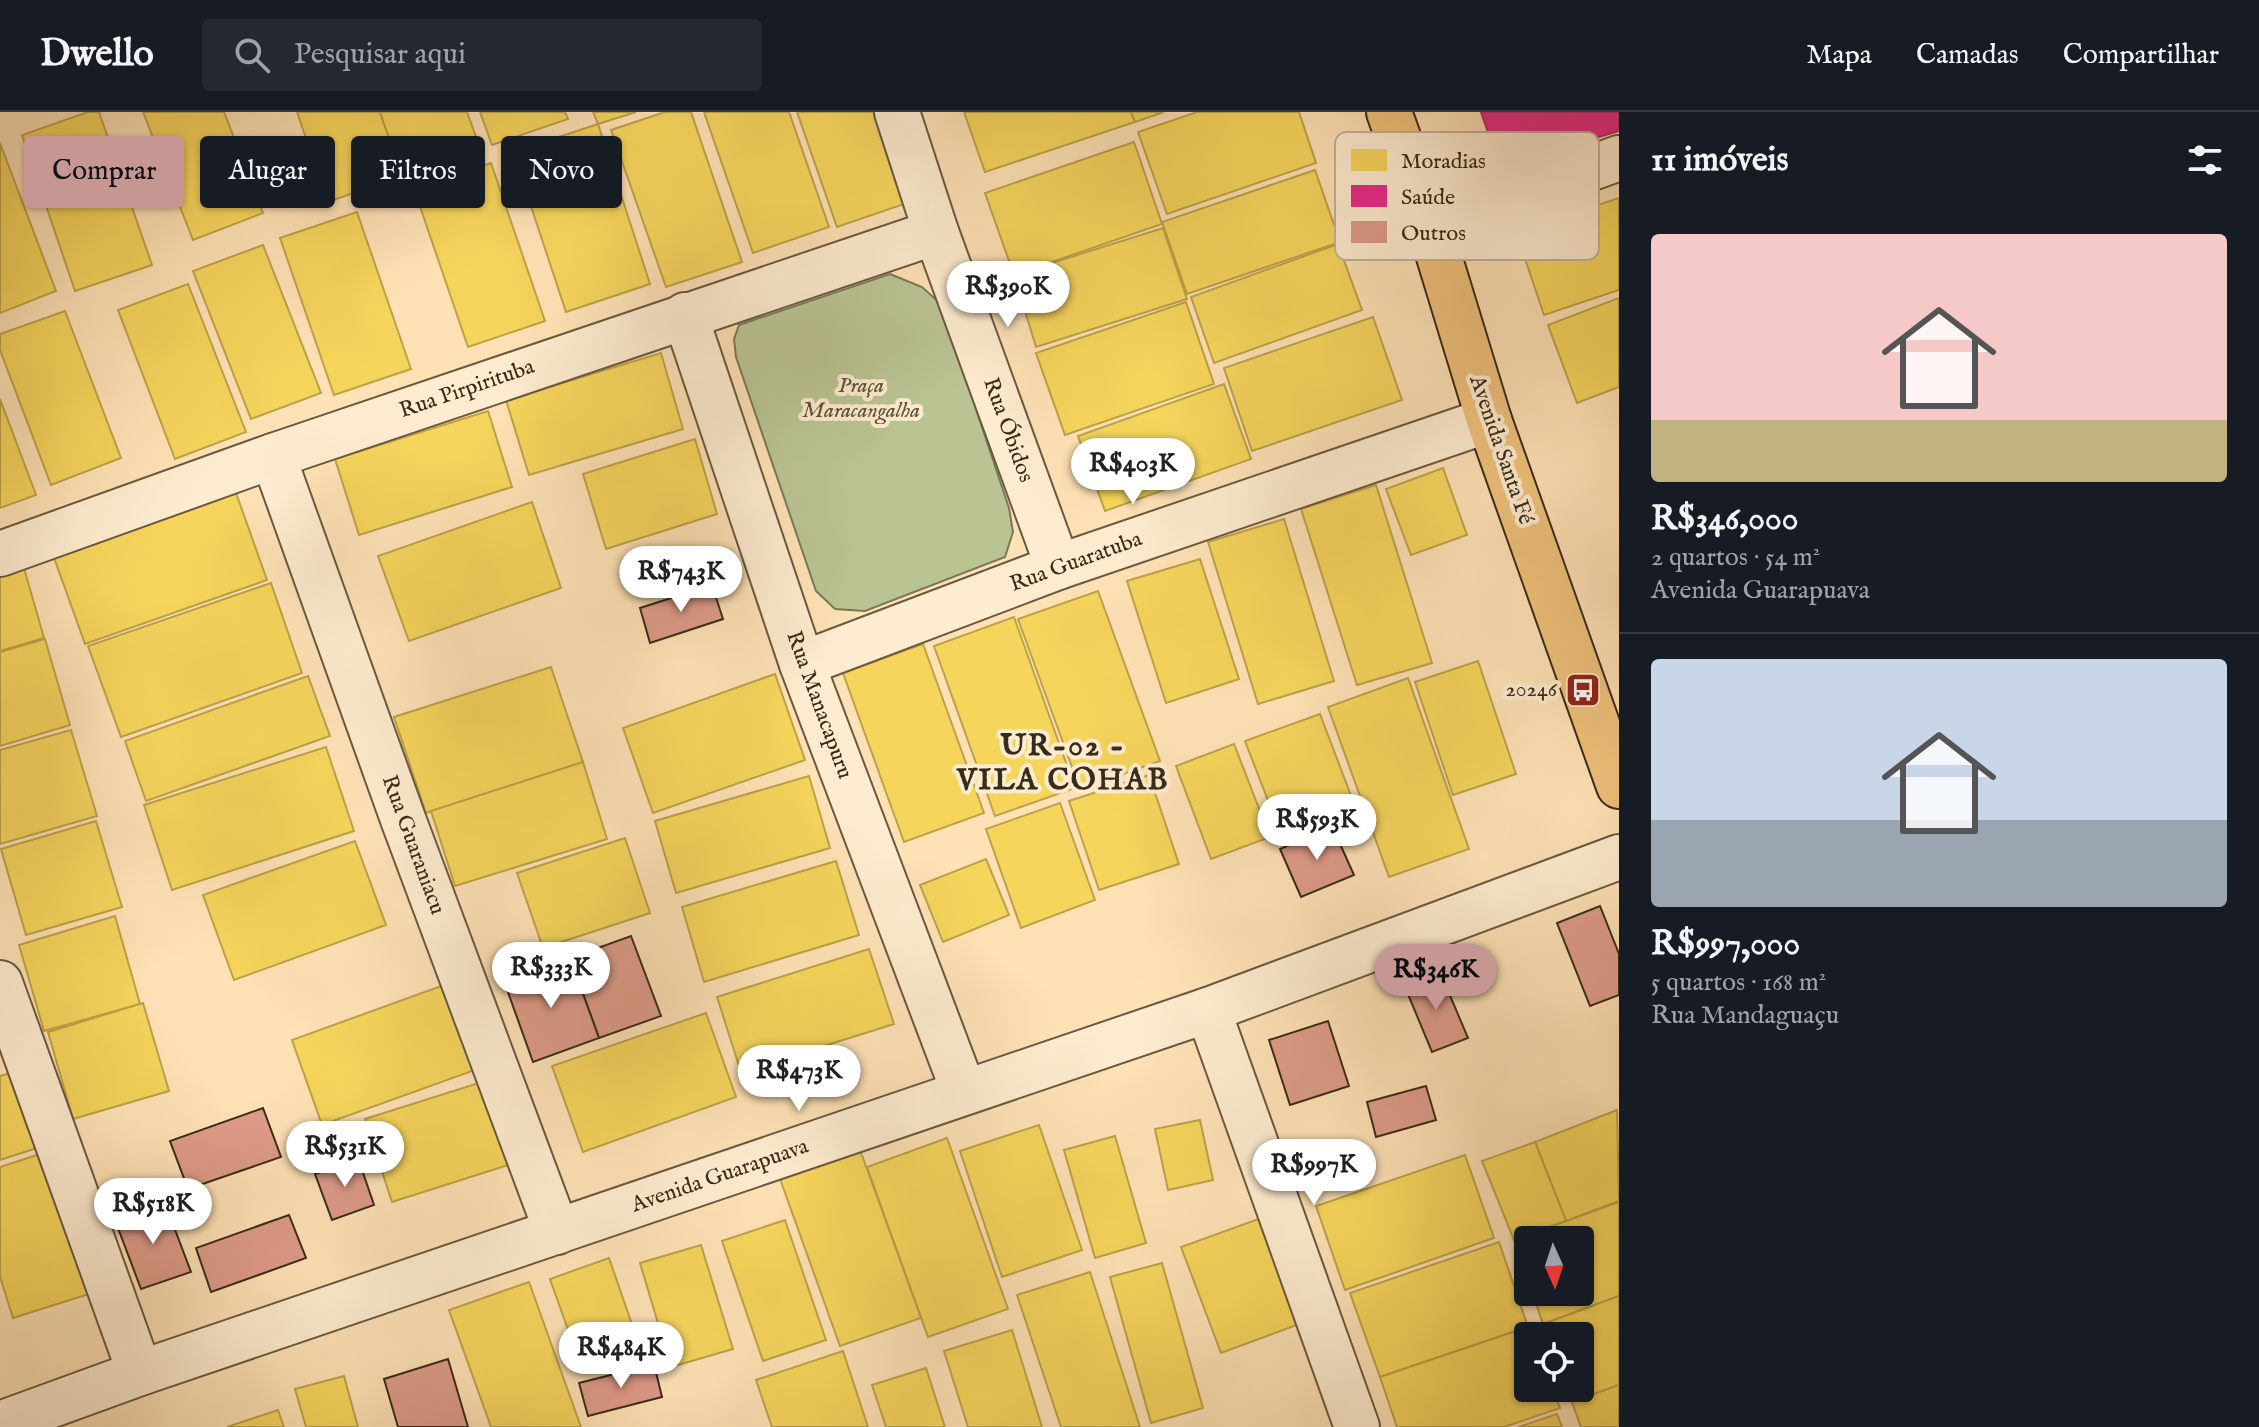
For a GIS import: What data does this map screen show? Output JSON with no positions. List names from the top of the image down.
{
  "streets": {
    "main road": ["Avenida Santa Fé"],
    "street": [
      "Rua Pirpirituba",
      "Rua Óbidos",
      "Rua Guaratuba",
      "Rua Manacapuru",
      "Rua Guaraniacu",
      "Avenida Guarapuava"
    ]
  },
  "crossings": [
    ["Rua Pirpirituba", "Rua Óbidos"],
    ["Rua Pirpirituba", "Rua Manacapuru"],
    ["Rua Pirpirituba", "Rua Guaraniacu"],
    ["Rua Óbidos", "Rua Guaratuba"],
    ["Avenida Santa Fé", "Rua Guaratuba"],
    ["Rua Guaratuba", "Rua Manacapuru"],
    ["Rua Manacapuru", "Avenida Guarapuava"],
    ["Rua Guaraniacu", "Avenida Guarapuava"]
  ],
  "districts": ["UR-02 - VILA COHAB"],
  "parks": ["Praça Maracangalha"],
  "places": {
    "bus stop": ["20246"]
  },
  "legend": ["Moradias", "Saúde", "Outros"],
  "north": "bottom",
  "page": {
    "header": "Dwello",
    "search": "Pesquisar aqui",
    "nav": ["Mapa", "Camadas", "Compartilhar"],
    "heading": "11 imóveis",
    "chip": [
      "Comprar",
      "Alugar",
      "Filtros",
      "Novo"
    ],
    "list": [
      {
        "name": "R$346,000",
        "note": "2 quartos · 54 m² · Avenida Guarapuava"
      },
      {
        "name": "R$997,000",
        "note": "5 quartos · 168 m² · Rua Mandaguaçu"
      }
    ],
    "price": [
      "R$390K",
      "R$403K",
      "R$743K",
      "R$593K",
      "R$333K",
      "R$346K",
      "R$473K",
      "R$531K",
      "R$997K",
      "R$518K",
      "R$484K"
    ]
  }
}
